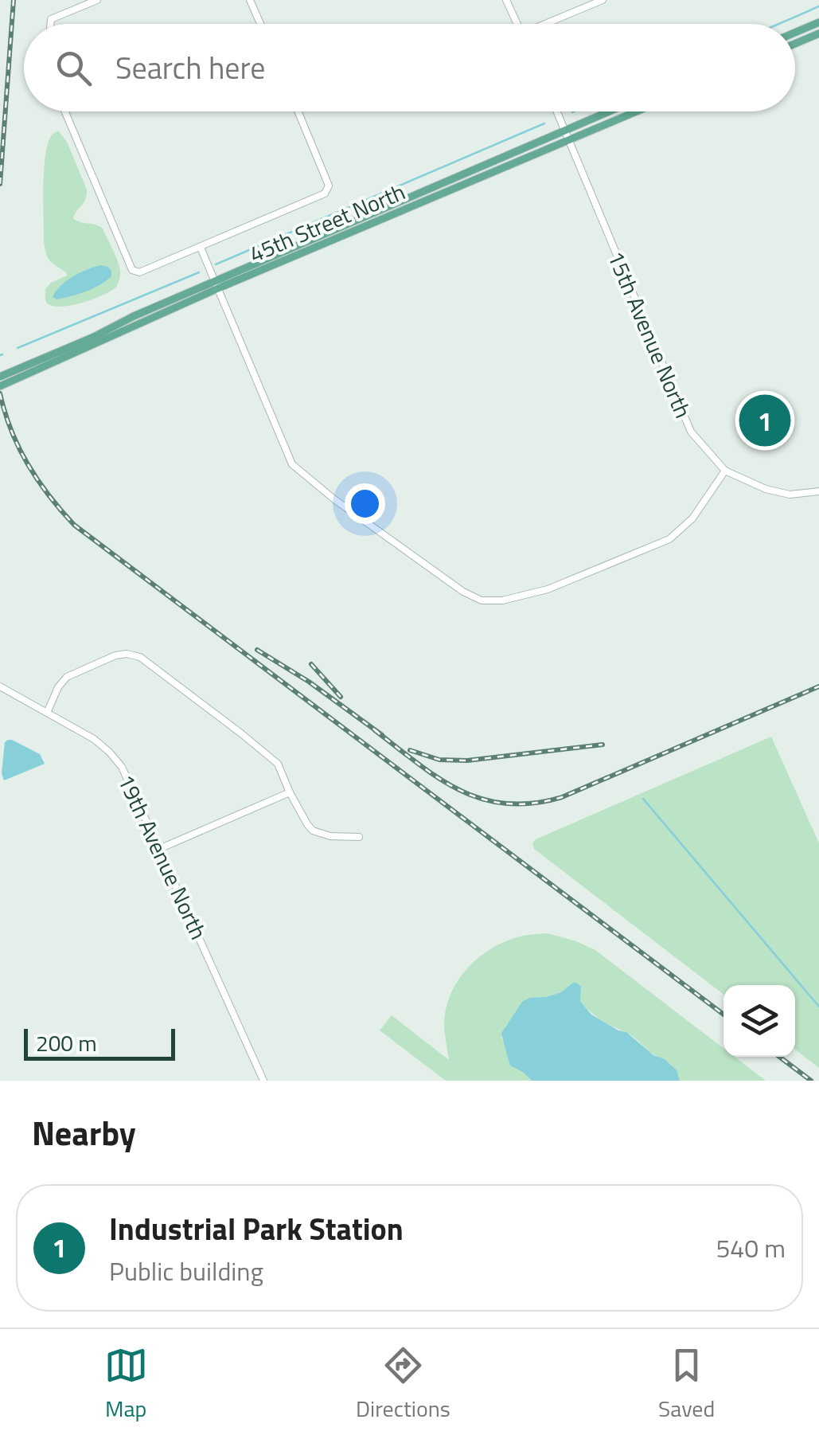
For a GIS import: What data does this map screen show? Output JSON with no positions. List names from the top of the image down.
{
  "streets": {
    "main road": ["45th Street North"],
    "street": ["15th Avenue North", "19th Avenue North"]
  },
  "crossings": [
    ["45th Street North", "15th Avenue North"]
  ],
  "scale_bar": "200 m",
  "page": {
    "search": "Search here",
    "pins": "1",
    "scale": "200 m",
    "heading": "Nearby",
    "list": [
      {
        "mark": "1",
        "name": "Industrial Park Station",
        "note": "Public building",
        "value": "540 m"
      }
    ],
    "nav": ["Map", "Directions", "Saved"]
  }
}
